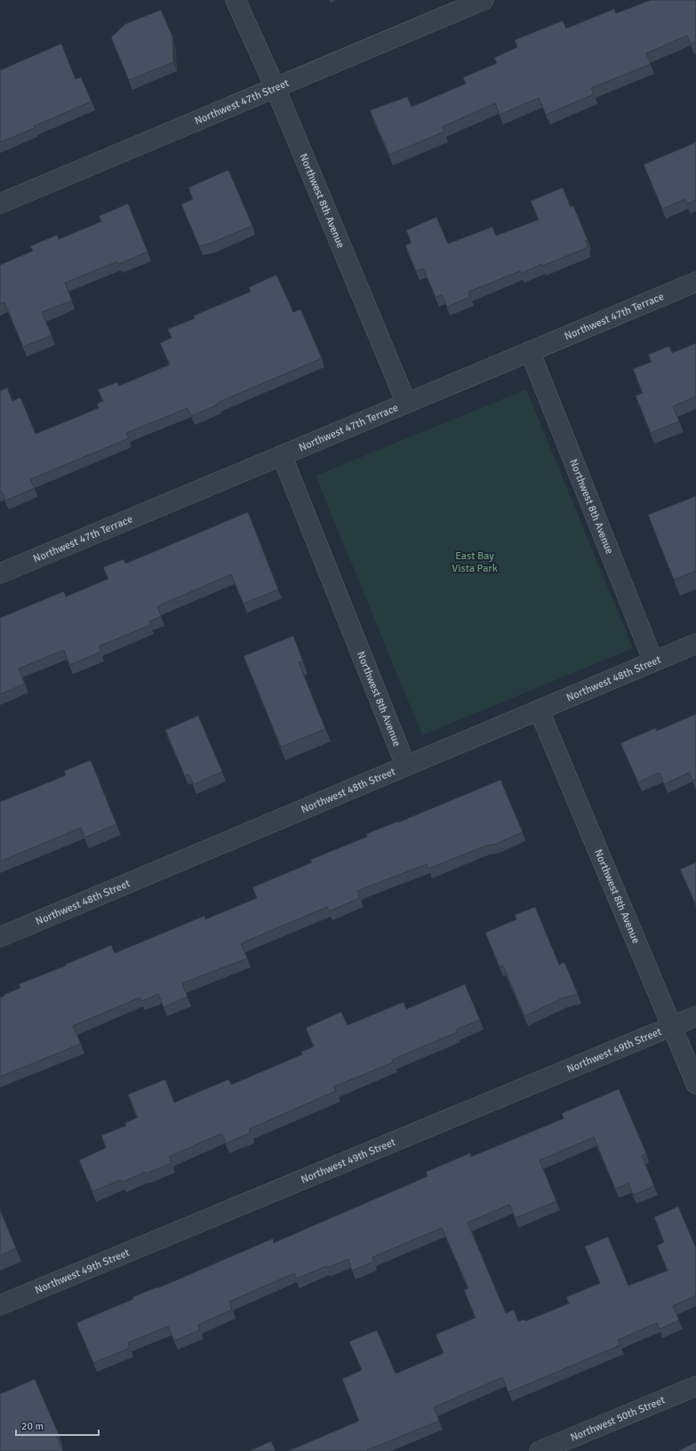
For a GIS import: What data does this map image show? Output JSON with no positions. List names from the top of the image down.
{
  "streets": {
    "street": [
      "Northwest 47th Street",
      "Northwest 8th Avenue",
      "Northwest 47th Terrace",
      "Northwest 48th Street",
      "Northwest 49th Street",
      "Northwest 50th Street"
    ]
  },
  "crossings": [
    ["Northwest 47th Street", "Northwest 8th Avenue"],
    ["Northwest 8th Avenue", "Northwest 47th Terrace"],
    ["Northwest 8th Avenue", "Northwest 48th Street"],
    ["Northwest 8th Avenue", "Northwest 49th Street"]
  ],
  "parks": ["East Bay Vista Park"],
  "scale_bar": "20 m"
}
